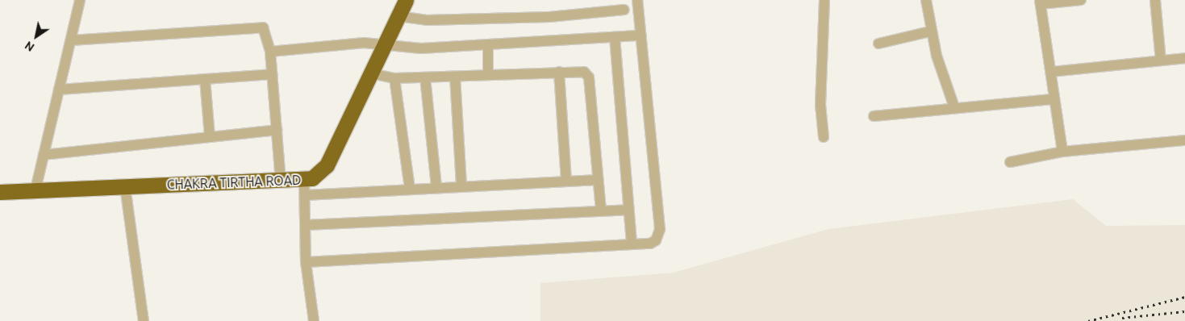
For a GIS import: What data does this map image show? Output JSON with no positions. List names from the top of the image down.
{
  "streets": {
    "highway": ["CHAKRA TIRTHA ROAD"]
  },
  "north": "bottom left"
}
